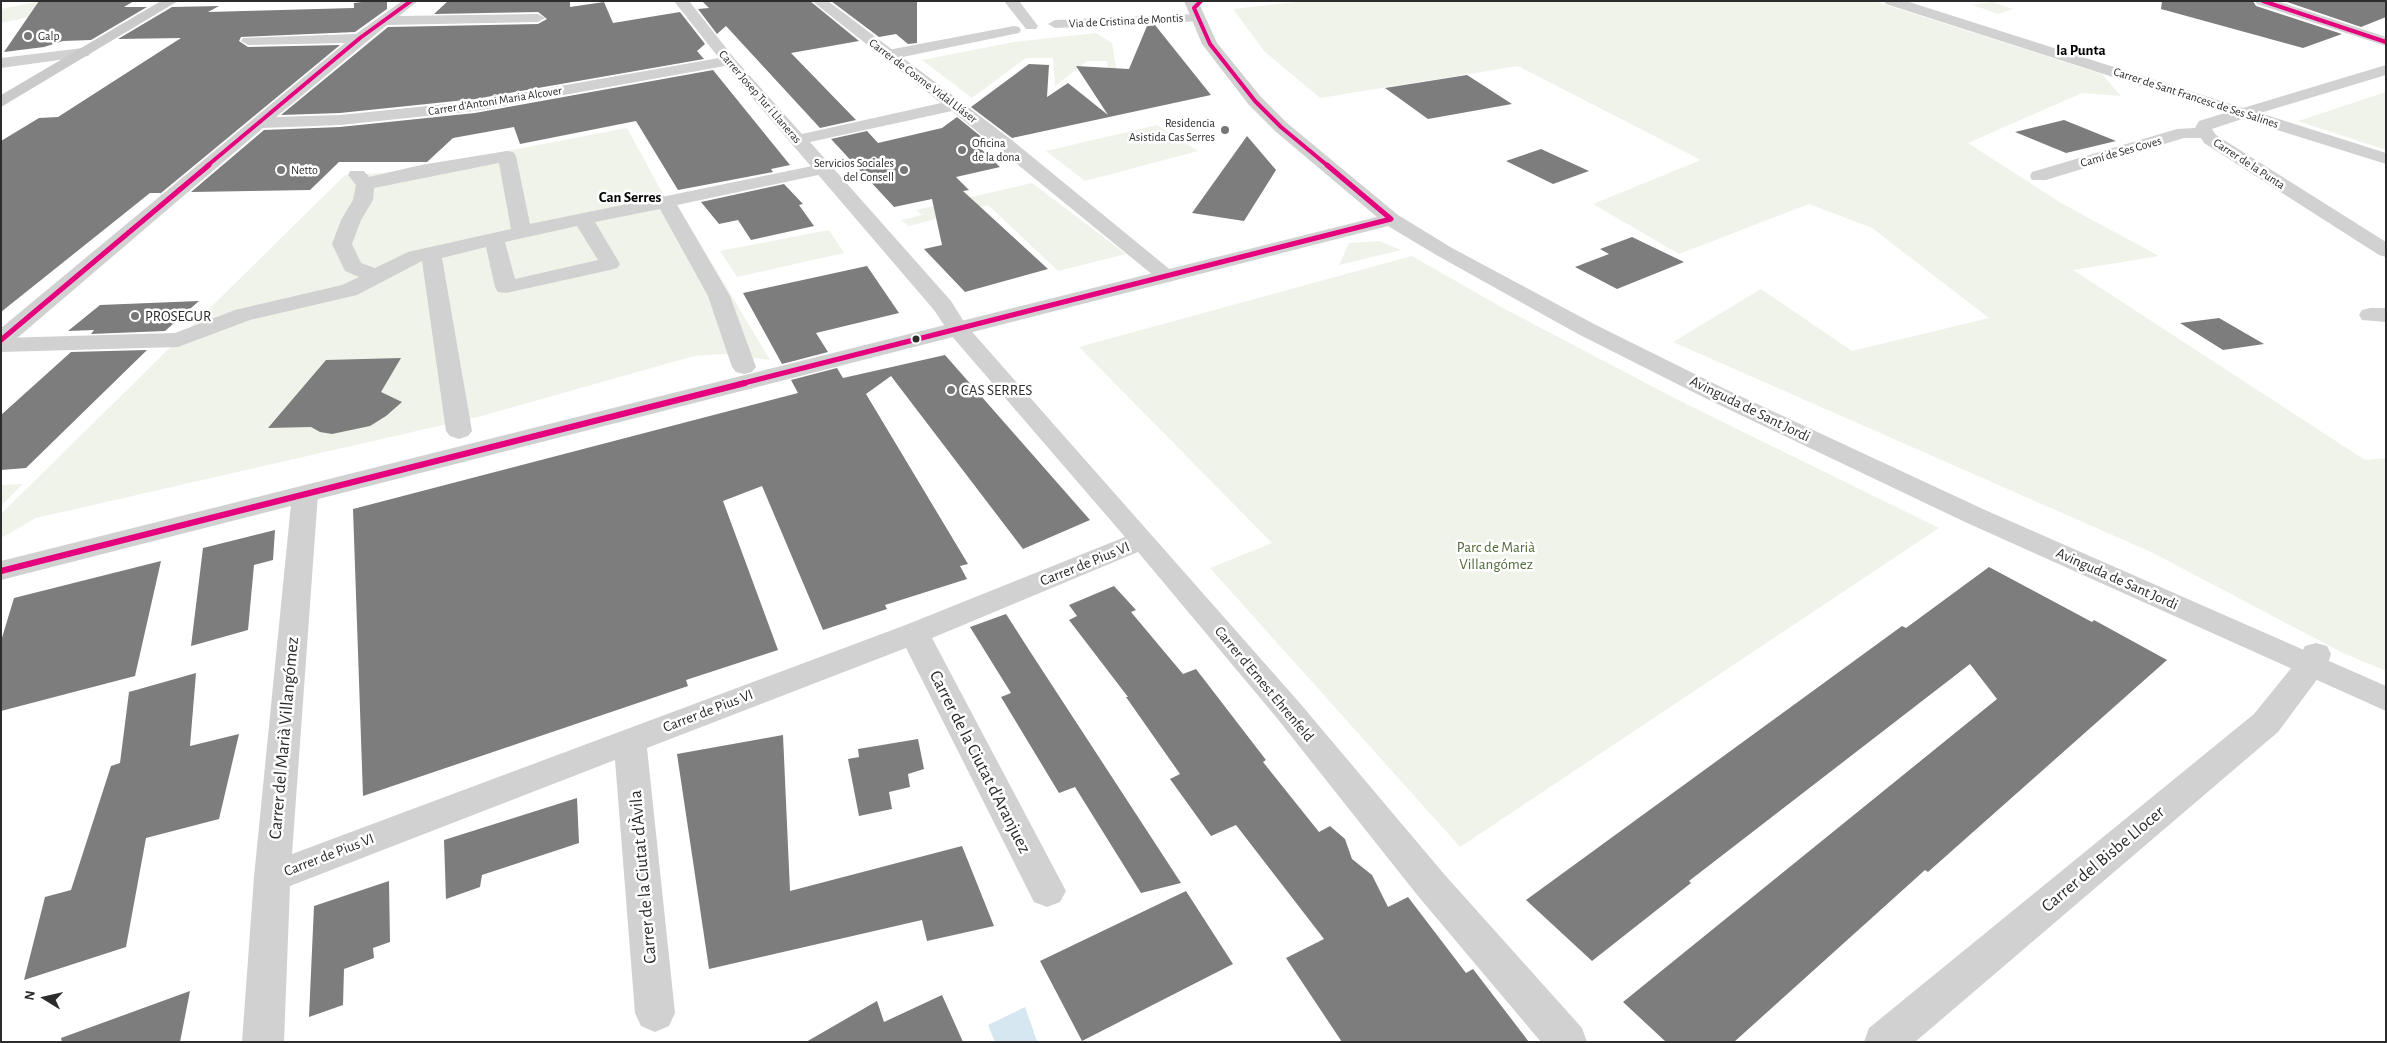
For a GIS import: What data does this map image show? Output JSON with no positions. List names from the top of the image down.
{
  "streets": {
    "street": [
      "Via de Cristina de Montis",
      "Carrer de Cosme Vidal Lláser",
      "Carrer Josep Tur i Llaneras",
      "Carrer de Sant Francesc de Ses Salines",
      "Carrer d'Antoni Maria Alcover",
      "Camí de Ses Coves",
      "Carrer de la Punta",
      "Avinguda de Sant Jordi",
      "Carrer de Pius VI",
      "Carrer d'Ernest Ehrenfeld",
      "Carrer del Marià Villangómez",
      "Carrer de la Ciutat d'Aranjuez",
      "Carrer del Bisbe Llocer",
      "Carrer de la Ciutat d'Àvila"
    ]
  },
  "crossings": [
    ["Via de Cristina de Montis", "Carrer de Cosme Vidal Lláser"],
    ["Via de Cristina de Montis", "Avinguda de Sant Jordi"],
    ["Carrer Josep Tur i Llaneras", "Carrer d'Antoni Maria Alcover"],
    ["Carrer Josep Tur i Llaneras", "Carrer d'Ernest Ehrenfeld"],
    ["Carrer de Sant Francesc de Ses Salines", "Carrer de la Punta"],
    ["Camí de Ses Coves", "Carrer de la Punta"],
    ["Avinguda de Sant Jordi", "Carrer del Bisbe Llocer"],
    ["Carrer de Pius VI", "Carrer d'Ernest Ehrenfeld"],
    ["Carrer de Pius VI", "Carrer del Marià Villangómez"],
    ["Carrer de Pius VI", "Carrer de la Ciutat d'Aranjuez"],
    ["Carrer de Pius VI", "Carrer de la Ciutat d'Àvila"]
  ],
  "districts": ["la Punta", "Can Serres"],
  "parks": ["Parc de Marià Villangómez"],
  "places": [
    "Galp",
    "Residencia Asistida Cas Serres",
    "Oficina de la dona",
    "Netto",
    "Servicios Sociales del Consell",
    "PROSEGUR",
    "CAS SERRES"
  ],
  "north": "left"
}
